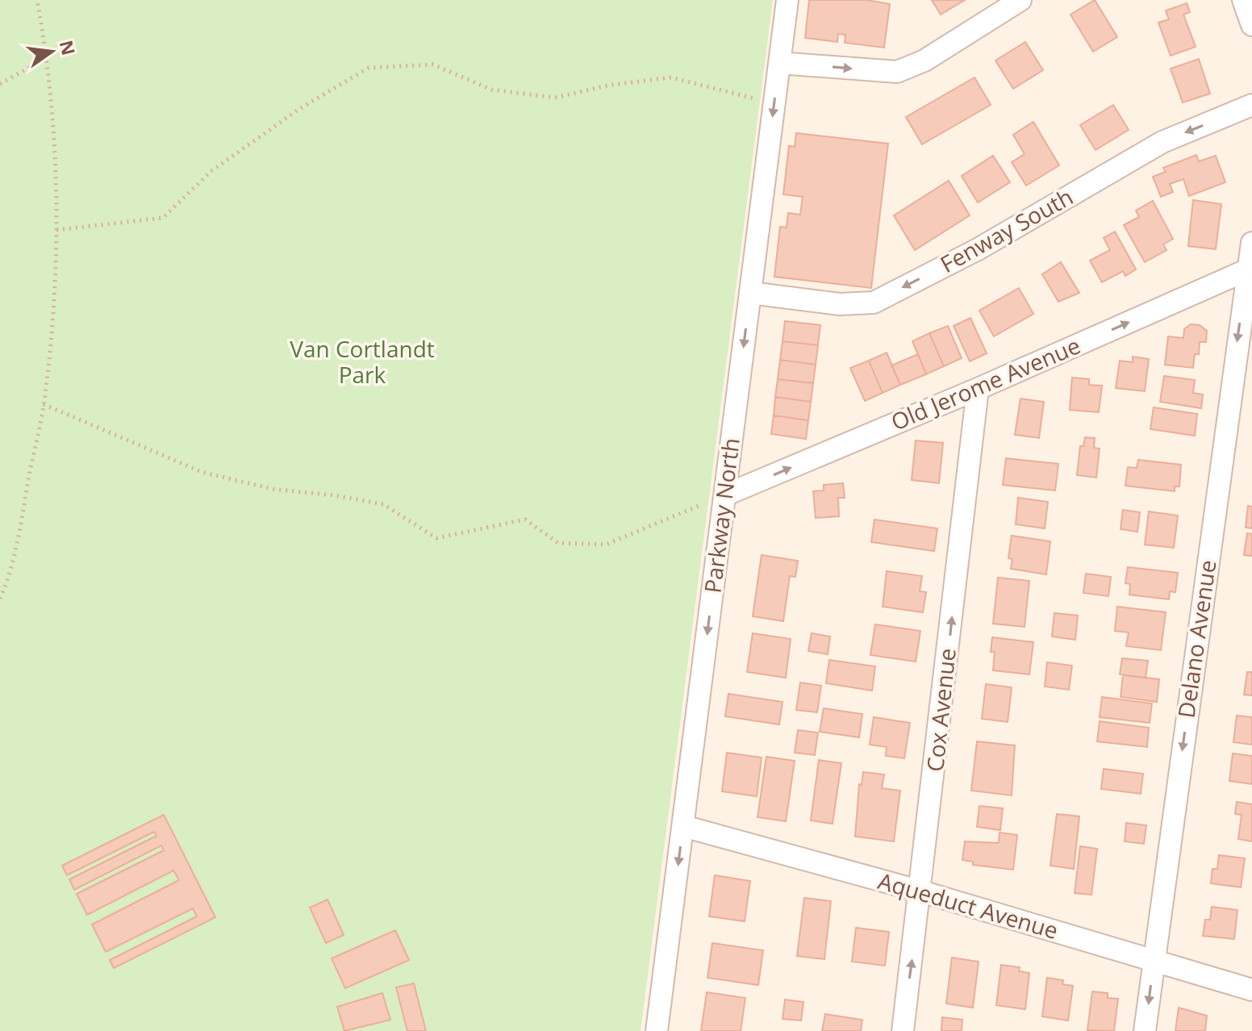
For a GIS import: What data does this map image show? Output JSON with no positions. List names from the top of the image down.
{
  "streets": {
    "street": [
      "Fenway South",
      "Old Jerome Avenue",
      "Parkway North",
      "Delano Avenue",
      "Cox Avenue",
      "Aqueduct Avenue"
    ]
  },
  "crossings": [
    ["Fenway South", "Parkway North"],
    ["Old Jerome Avenue", "Parkway North"],
    ["Old Jerome Avenue", "Delano Avenue"],
    ["Old Jerome Avenue", "Cox Avenue"],
    ["Parkway North", "Aqueduct Avenue"],
    ["Delano Avenue", "Aqueduct Avenue"],
    ["Cox Avenue", "Aqueduct Avenue"]
  ],
  "one_way": [
    "Fenway South",
    "Old Jerome Avenue",
    "Parkway North",
    "Delano Avenue",
    "Cox Avenue"
  ],
  "parks": ["Van Cortlandt Park"],
  "north": "right"
}
